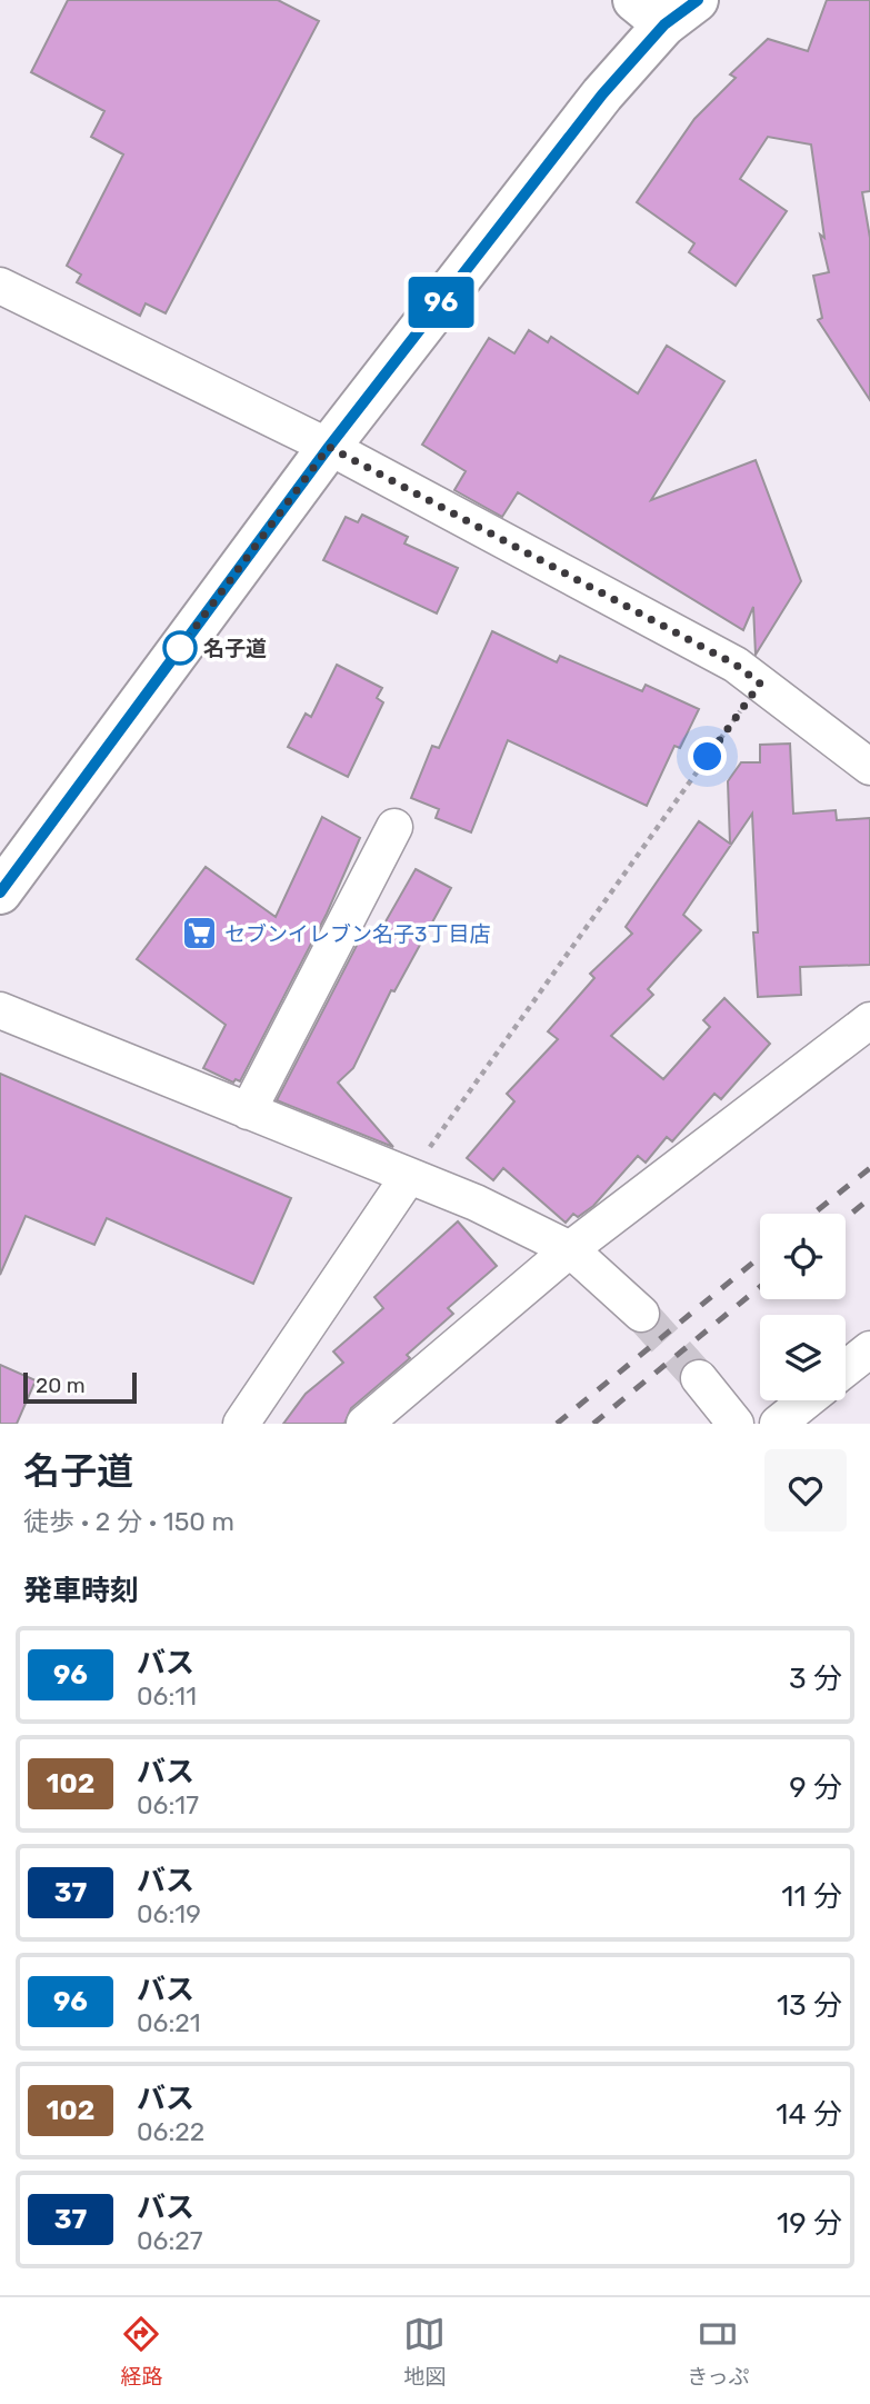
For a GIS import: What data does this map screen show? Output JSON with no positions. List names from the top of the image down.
{
  "places": {
    "other": ["名子道"],
    "supermarket": ["セブンイレブン名子3丁目店"]
  },
  "lines": ["bus line 96"],
  "scale_bar": "20 m",
  "page": {
    "on_map": "96",
    "scale": "20 m",
    "heading": [
      ["名子道", "徒歩 · 2 分 · 150 m"],
      "発車時刻"
    ],
    "list": [
      {
        "mark": "96",
        "name": "バス",
        "note": "06:11",
        "value": "3 分"
      },
      {
        "mark": "102",
        "name": "バス",
        "note": "06:17",
        "value": "9 分"
      },
      {
        "mark": "37",
        "name": "バス",
        "note": "06:19",
        "value": "11 分"
      },
      {
        "mark": "96",
        "name": "バス",
        "note": "06:21",
        "value": "13 分"
      },
      {
        "mark": "102",
        "name": "バス",
        "note": "06:22",
        "value": "14 分"
      },
      {
        "mark": "37",
        "name": "バス",
        "note": "06:27",
        "value": "19 分"
      }
    ],
    "tabs": ["経路", "地図", "きっぷ"]
  }
}
